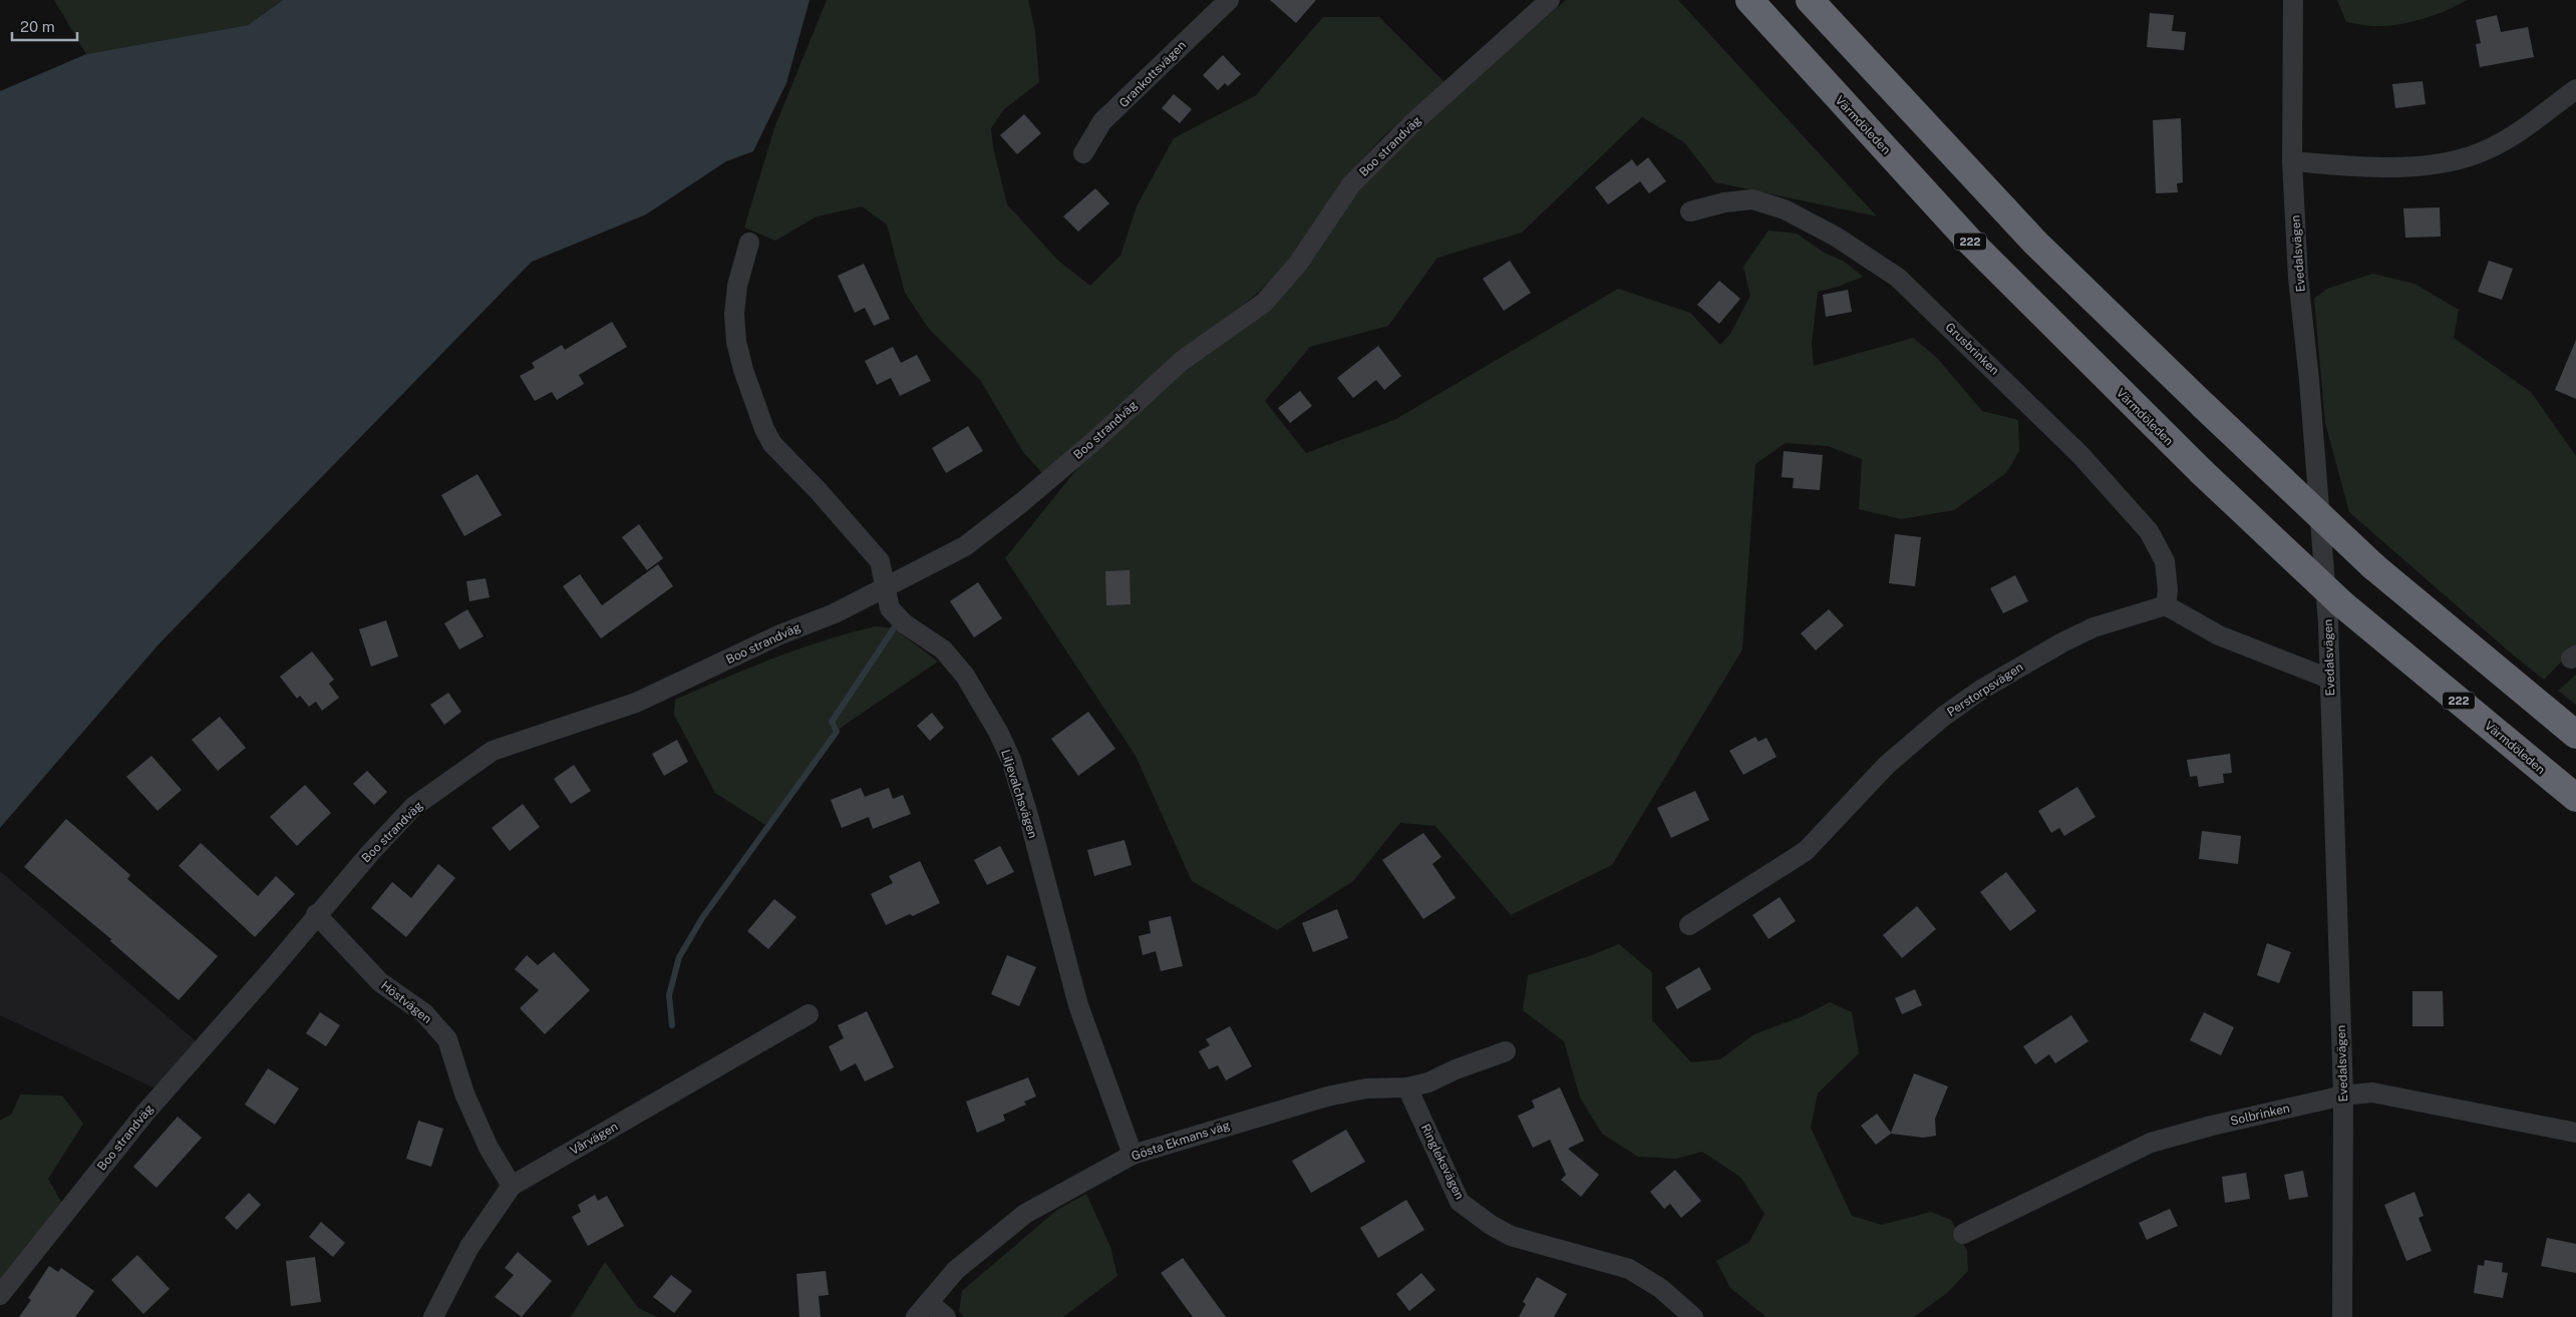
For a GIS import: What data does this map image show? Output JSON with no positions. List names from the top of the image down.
{
  "streets": {
    "highway": ["Värmdöleden", "222"],
    "street": [
      "Grankottsvägen",
      "Boo strandväg",
      "Evedalsvägen",
      "Grusbrinken",
      "Perstorpsvägen",
      "Liljevalchsvägen",
      "Höstvägen",
      "Solbrinken",
      "Vårvägen",
      "Gösta Ekmans väg",
      "Ringleksvägen"
    ]
  },
  "crossings": [
    ["Boo strandväg", "Liljevalchsvägen"],
    ["Boo strandväg", "Höstvägen"],
    ["Evedalsvägen", "Solbrinken"],
    ["Grusbrinken", "Perstorpsvägen"],
    ["Liljevalchsvägen", "Gösta Ekmans väg"],
    ["Höstvägen", "Vårvägen"],
    ["Gösta Ekmans väg", "Ringleksvägen"]
  ],
  "scale_bar": "20 m"
}
